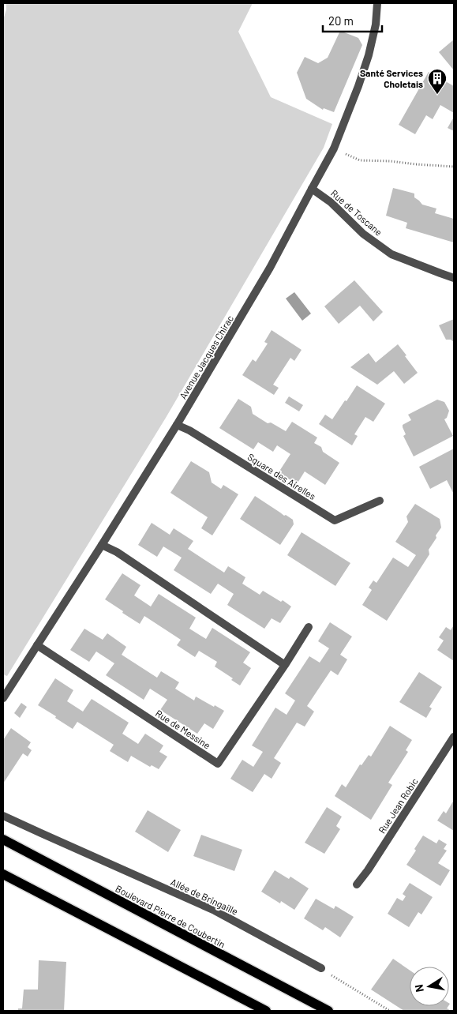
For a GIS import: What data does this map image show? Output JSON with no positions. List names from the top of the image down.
{
  "streets": {
    "main road": ["Boulevard Pierre de Coubertin"],
    "street": [
      "Rue de Toscane",
      "Avenue Jacques Chirac",
      "Square des Airelles",
      "Rue de Messine",
      "Rue Jean Robic",
      "Allée de Bringaille"
    ]
  },
  "crossings": [
    ["Rue de Toscane", "Avenue Jacques Chirac"],
    ["Avenue Jacques Chirac", "Square des Airelles"],
    ["Avenue Jacques Chirac", "Rue de Messine"]
  ],
  "places": {
    "building": ["Santé Services Choletais"]
  },
  "scale_bar": "20 m",
  "north": "left"
}
